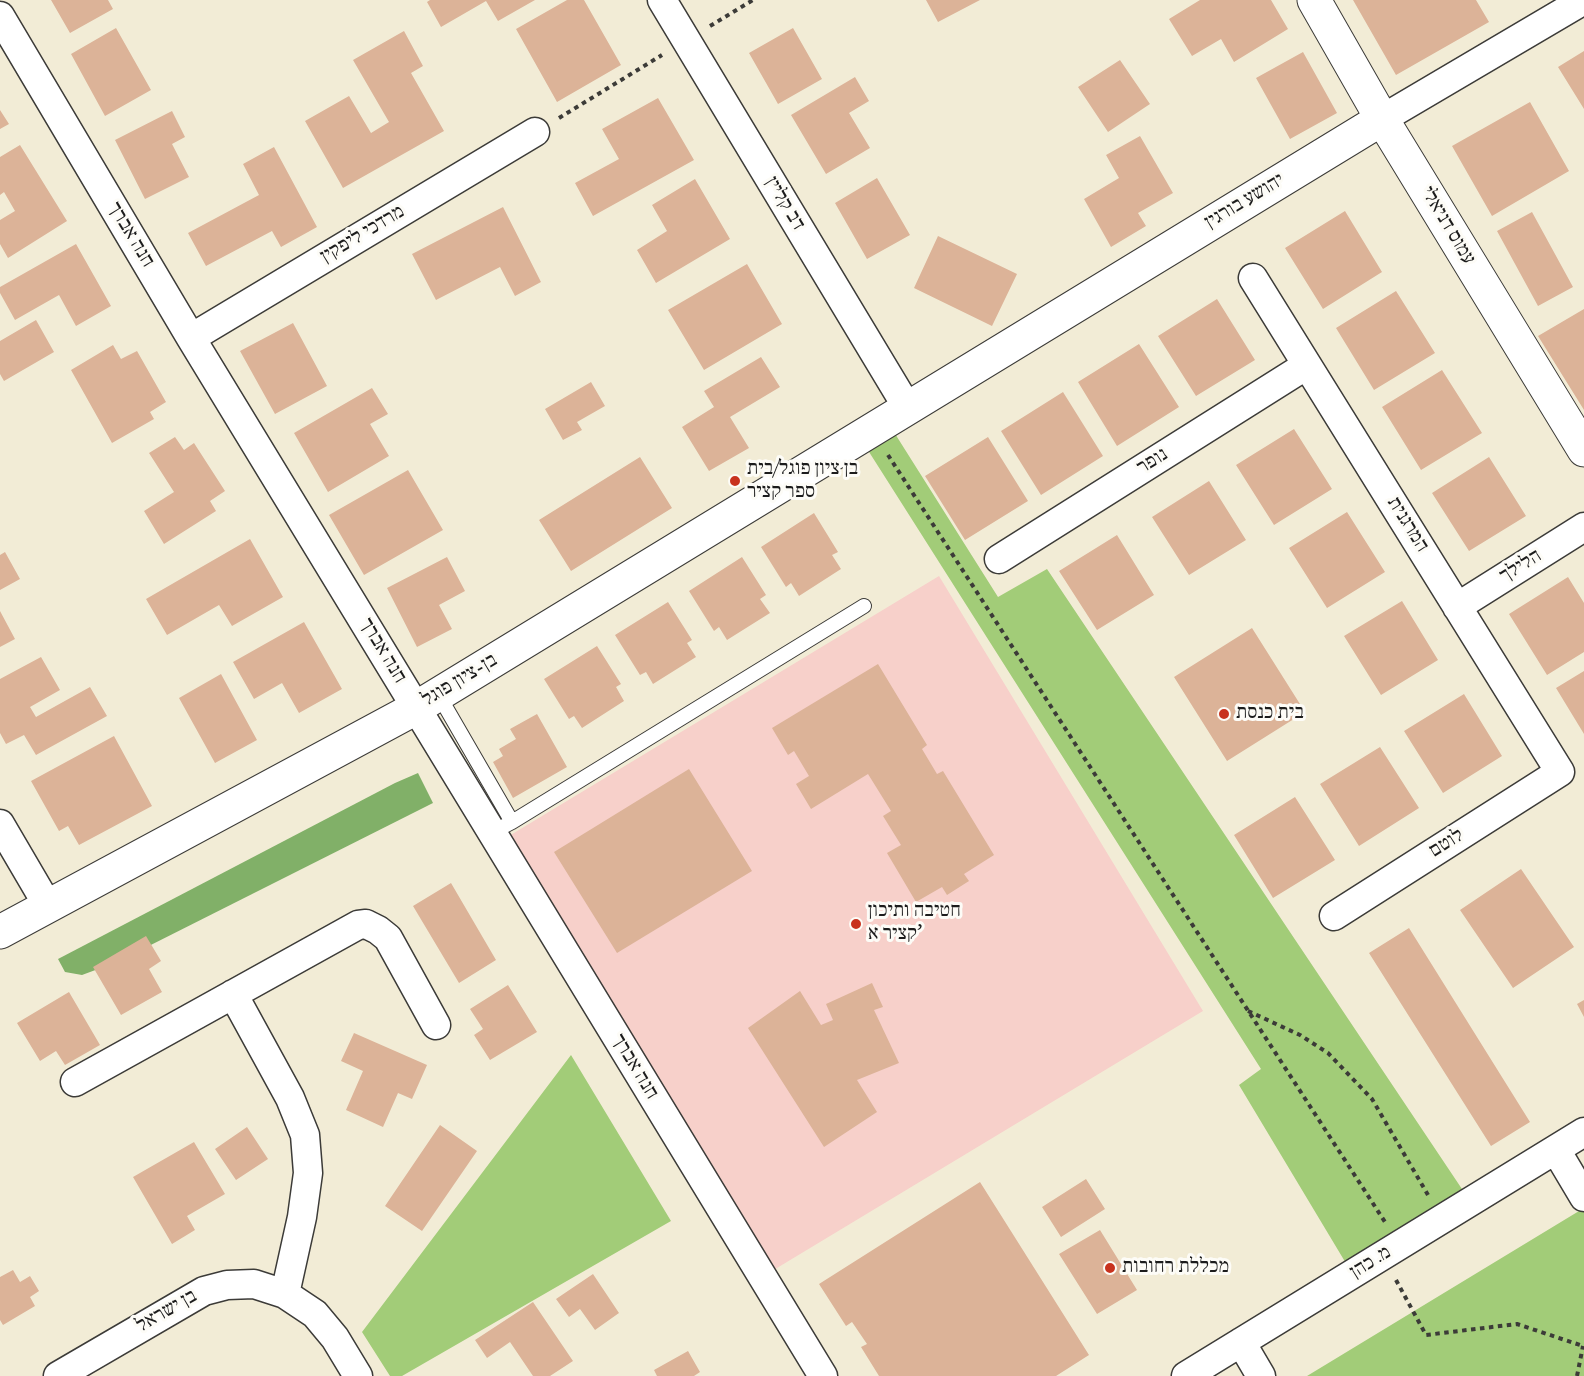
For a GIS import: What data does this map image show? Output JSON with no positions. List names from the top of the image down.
{
  "streets": {
    "street": [
      "יהושע בורגין",
      "דב קליין",
      "עמוס דניאלי",
      "חנה אברך",
      "מרדכי ליפקין",
      "נופר",
      "המרגנית",
      "הלילך",
      "בן-ציון פוגל",
      "לוטם",
      "מ. כהן",
      "בן ישראל"
    ]
  },
  "crossings": [
    ["יהושע בורגין", "דב קליין"],
    ["יהושע בורגין", "עמוס דניאלי"],
    ["יהושע בורגין", "בן-ציון פוגל"],
    ["דב קליין", "בן-ציון פוגל"],
    ["חנה אברך", "מרדכי ליפקין"],
    ["חנה אברך", "בן-ציון פוגל"],
    ["נופר", "המרגנית"],
    ["המרגנית", "הלילך"],
    ["המרגנית", "לוטם"]
  ],
  "places": [
    "בן ציון פוגל/בית ספר קציר",
    "בית כנסת",
    "חטיבה ותיכון קציר א'",
    "מכללת רחובות"
  ]
}
